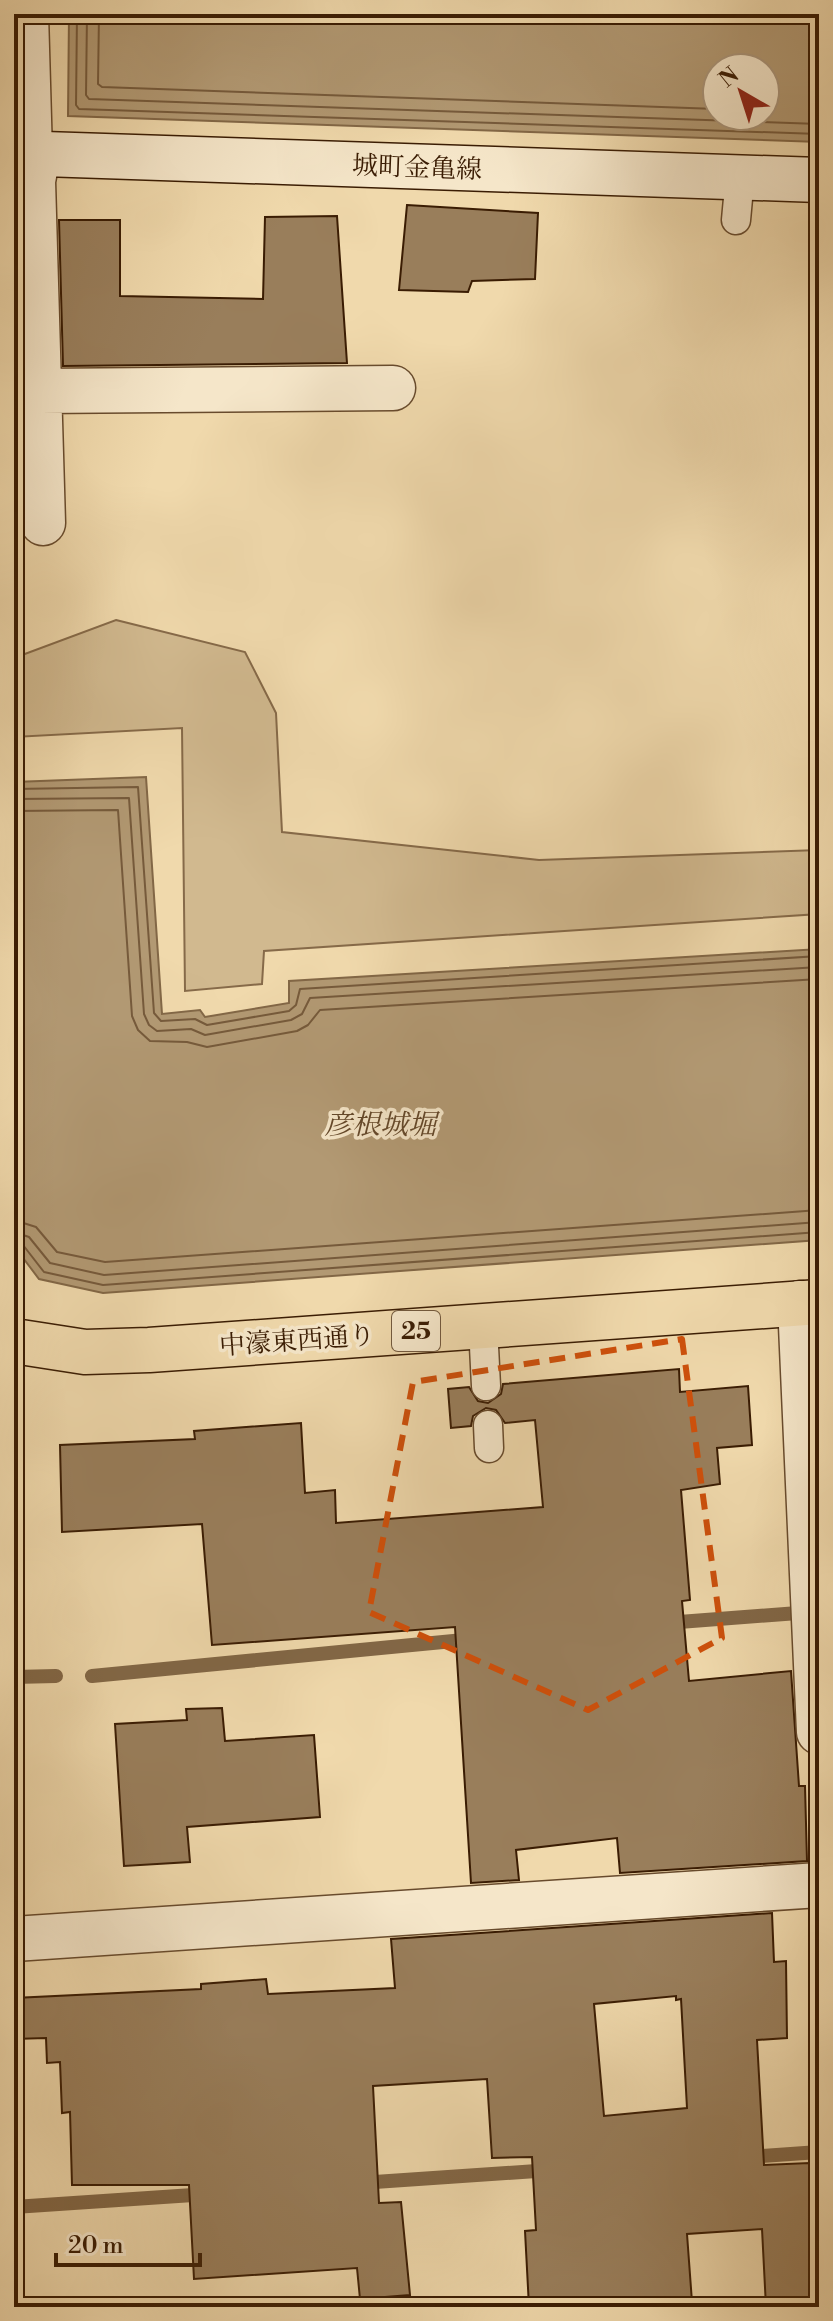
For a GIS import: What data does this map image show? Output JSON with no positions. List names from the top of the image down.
{
  "streets": {
    "main road": ["25", "中濠東西通り"],
    "street": ["城町金亀線"]
  },
  "water": ["彦根城堀"],
  "scale_bar": "20 m",
  "north": "top left"
}
